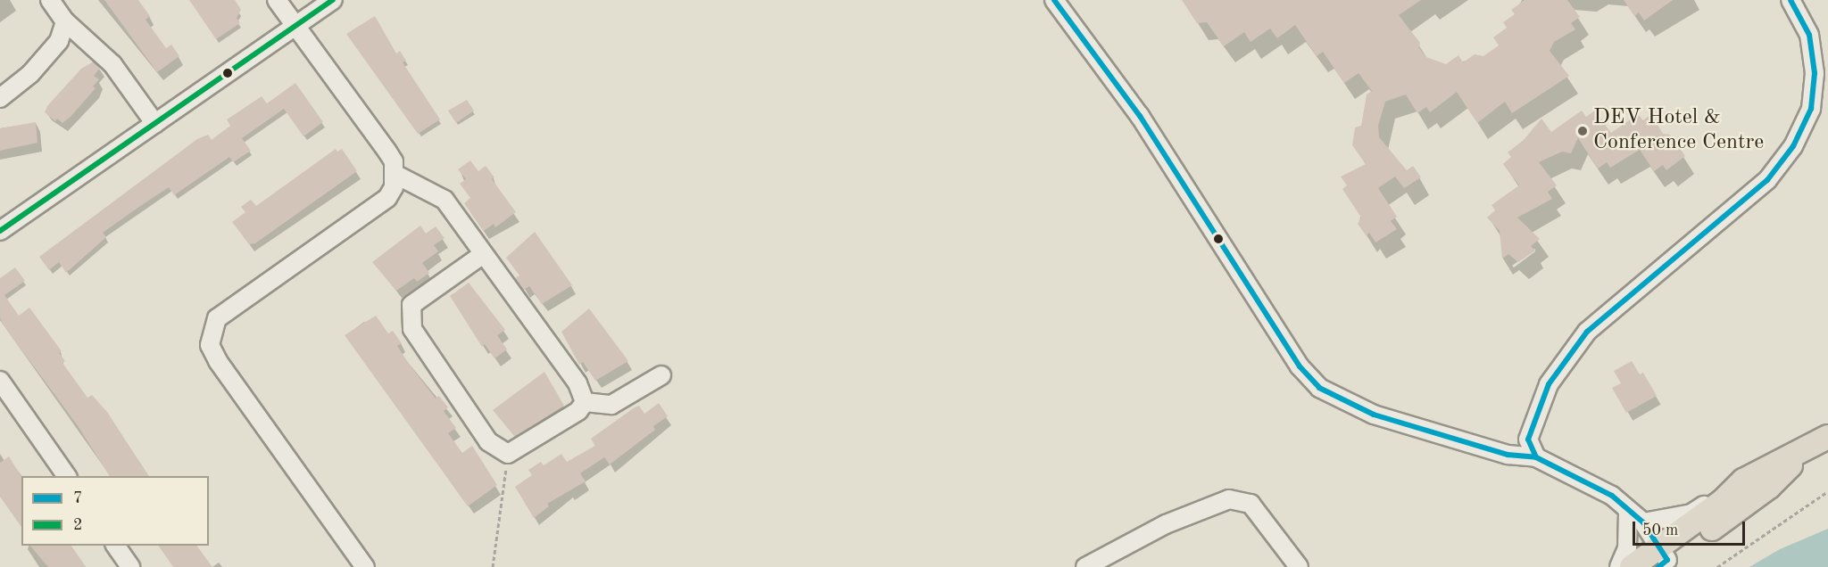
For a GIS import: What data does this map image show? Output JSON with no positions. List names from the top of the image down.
{
  "places": ["DEV Hotel & Conference Centre"],
  "lines": ["transit line 7", "transit line 2"],
  "legend": ["7", "2"],
  "scale_bar": "50 m"
}
